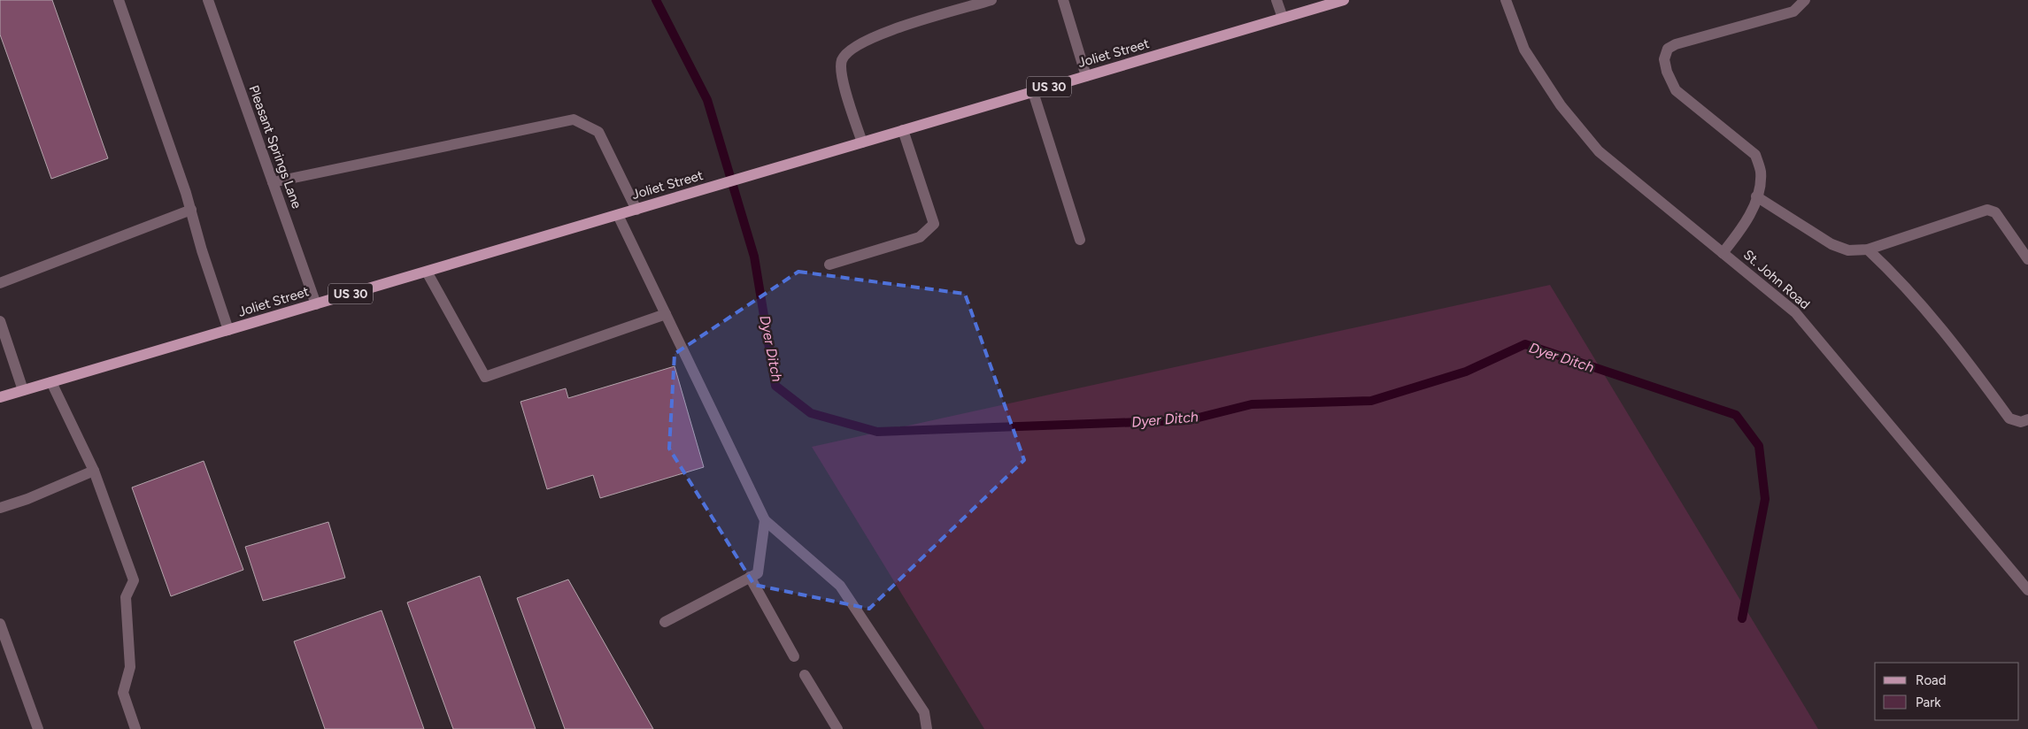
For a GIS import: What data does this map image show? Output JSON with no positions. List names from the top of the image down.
{
  "streets": {
    "main road": ["Joliet Street", "US 30"],
    "street": ["Pleasant Springs Lane", "St. John Road"]
  },
  "crossings": [
    ["Joliet Street", "Pleasant Springs Lane"]
  ],
  "water": ["Dyer Ditch"],
  "legend": ["Road", "Park"]
}
